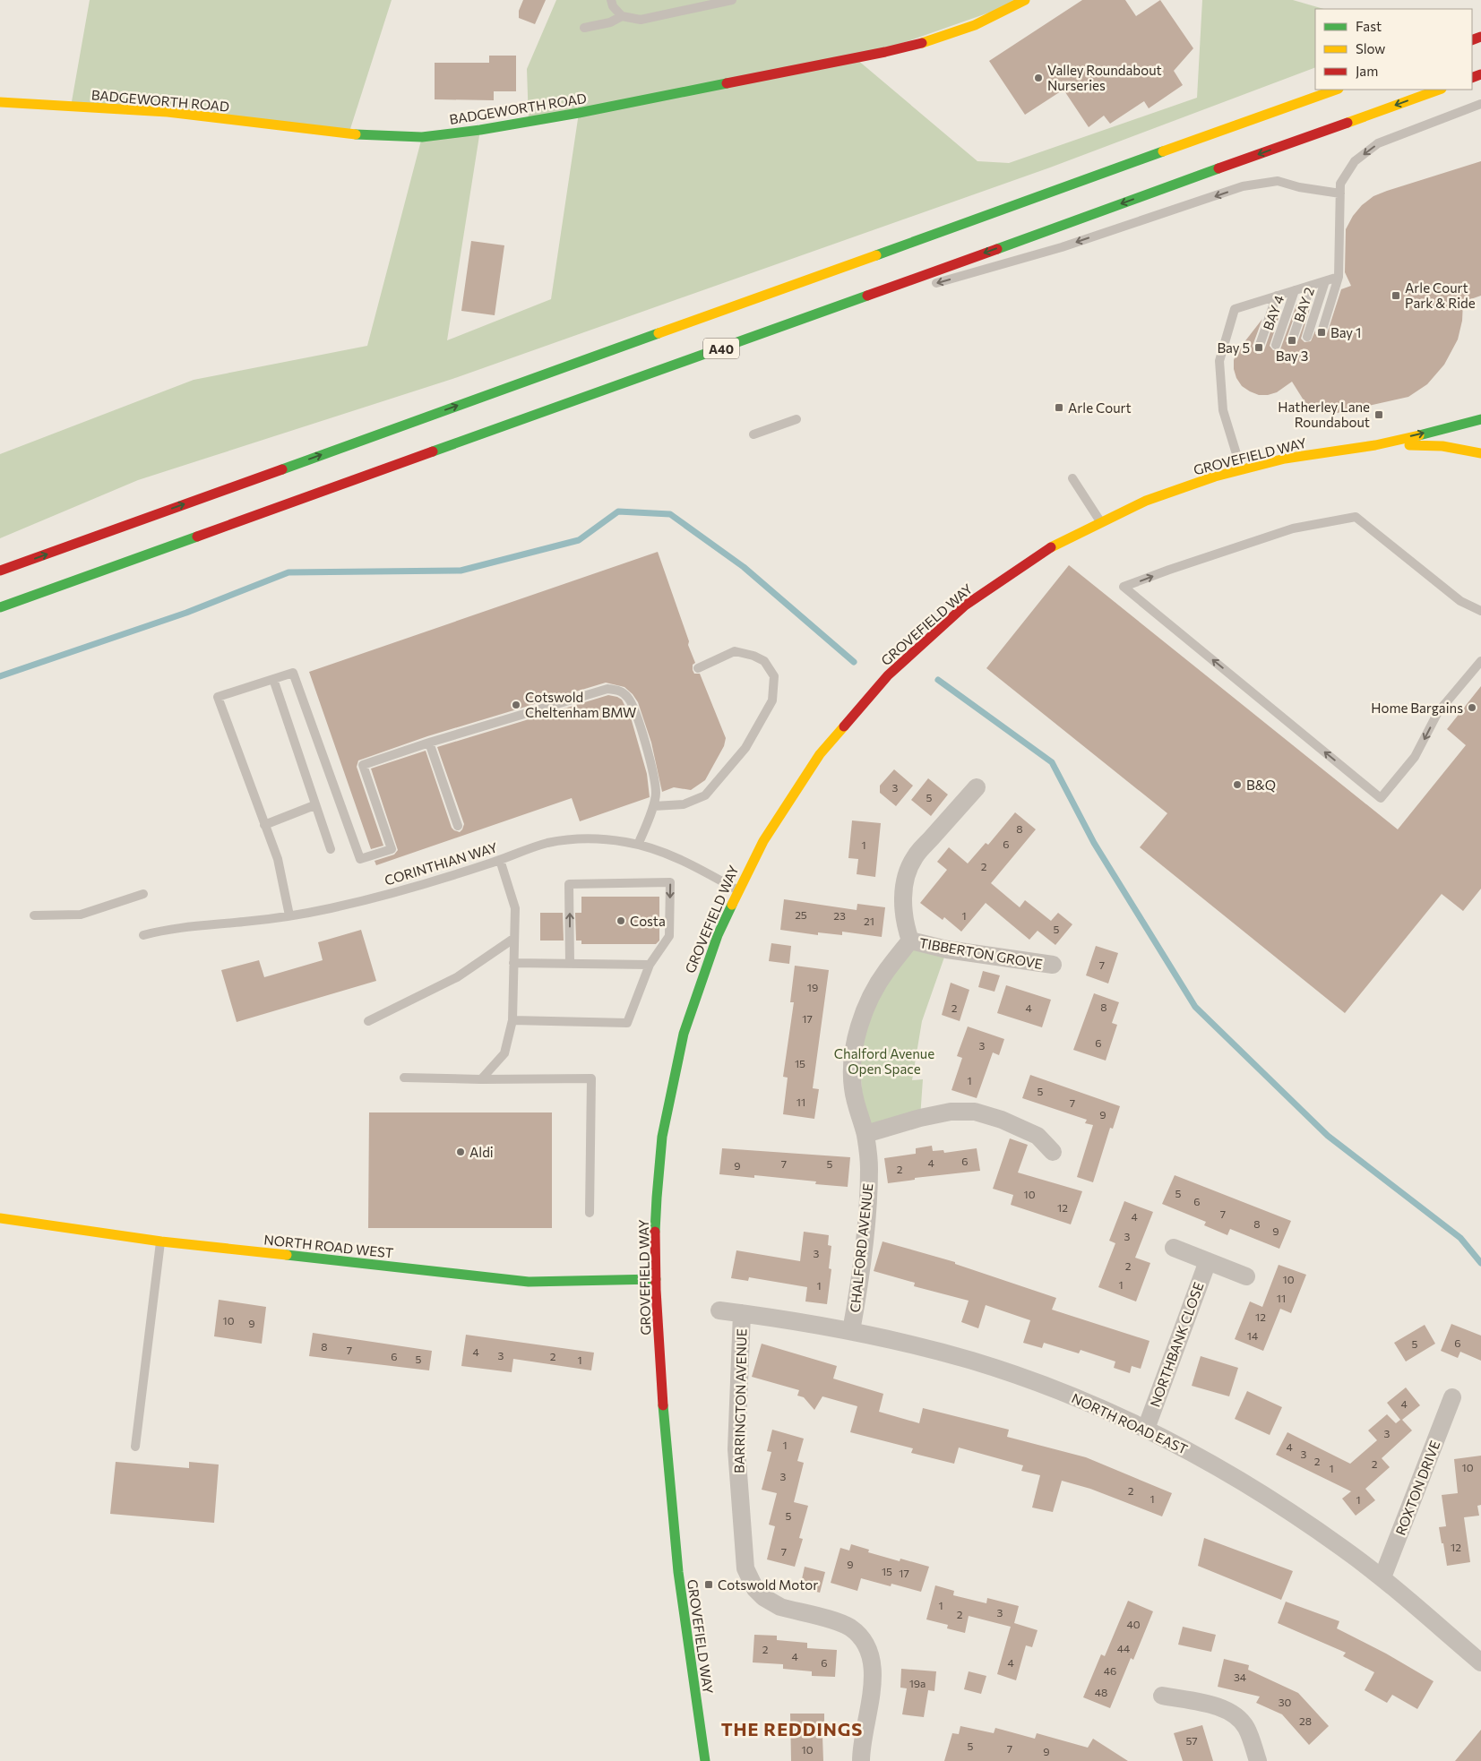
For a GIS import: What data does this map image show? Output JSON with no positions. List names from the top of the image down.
{
  "streets": {
    "main road": [
      "BADGEWORTH ROAD",
      "A40",
      "GROVEFIELD WAY",
      "NORTH ROAD WEST"
    ],
    "street": [
      "TIBBERTON GROVE",
      "CHALFORD AVENUE",
      "NORTHBANK CLOSE",
      "BARRINGTON AVENUE",
      "NORTH ROAD EAST",
      "ROXTON DRIVE"
    ],
    "lane": ["BAY 2", "BAY 4", "CORINTHIAN WAY"]
  },
  "crossings": [
    ["GROVEFIELD WAY", "CORINTHIAN WAY"],
    ["GROVEFIELD WAY", "NORTH ROAD WEST"],
    ["TIBBERTON GROVE", "CHALFORD AVENUE"],
    ["CHALFORD AVENUE", "NORTH ROAD EAST"],
    ["NORTHBANK CLOSE", "NORTH ROAD EAST"],
    ["BARRINGTON AVENUE", "NORTH ROAD EAST"],
    ["NORTH ROAD EAST", "ROXTON DRIVE"]
  ],
  "districts": ["THE REDDINGS"],
  "parks": ["Chalford Avenue Open Space"],
  "places": {
    "other": [
      "Valley Roundabout Nurseries",
      "Cotswold Cheltenham BMW",
      "Home Bargains",
      "B&Q",
      "Costa",
      "Aldi"
    ],
    "transit": [
      "Arle Court Park & Ride",
      "Bay 1",
      "Bay 3",
      "Bay 5",
      "Arle Court",
      "Hatherley Lane Roundabout",
      "Cotswold Motor"
    ]
  },
  "house_numbers": [
    "3",
    "5",
    "8",
    "6",
    "1",
    "2",
    "25",
    "23",
    "1",
    "21",
    "5",
    "7",
    "19",
    "8",
    "2",
    "4",
    "17",
    "6",
    "3",
    "15",
    "1",
    "5",
    "11",
    "7",
    "9",
    "6",
    "4",
    "7",
    "5",
    "9",
    "2",
    "5",
    "10",
    "6",
    "12",
    "7",
    "4",
    "8",
    "9",
    "3",
    "3",
    "2",
    "10",
    "1",
    "1",
    "11",
    "12",
    "10",
    "9",
    "14",
    "6",
    "5",
    "8",
    "7",
    "4",
    "3",
    "6",
    "2",
    "5",
    "1",
    "4",
    "3",
    "1",
    "4",
    "3",
    "2",
    "2",
    "10",
    "1",
    "3",
    "2",
    "1",
    "1",
    "5",
    "12",
    "7",
    "9",
    "15",
    "17",
    "1",
    "3",
    "2",
    "40",
    "44",
    "2",
    "4",
    "6",
    "4",
    "46",
    "34",
    "19a",
    "48",
    "30",
    "28",
    "57",
    "5",
    "7",
    "10",
    "9"
  ],
  "legend": ["Fast", "Slow", "Jam"]
}
